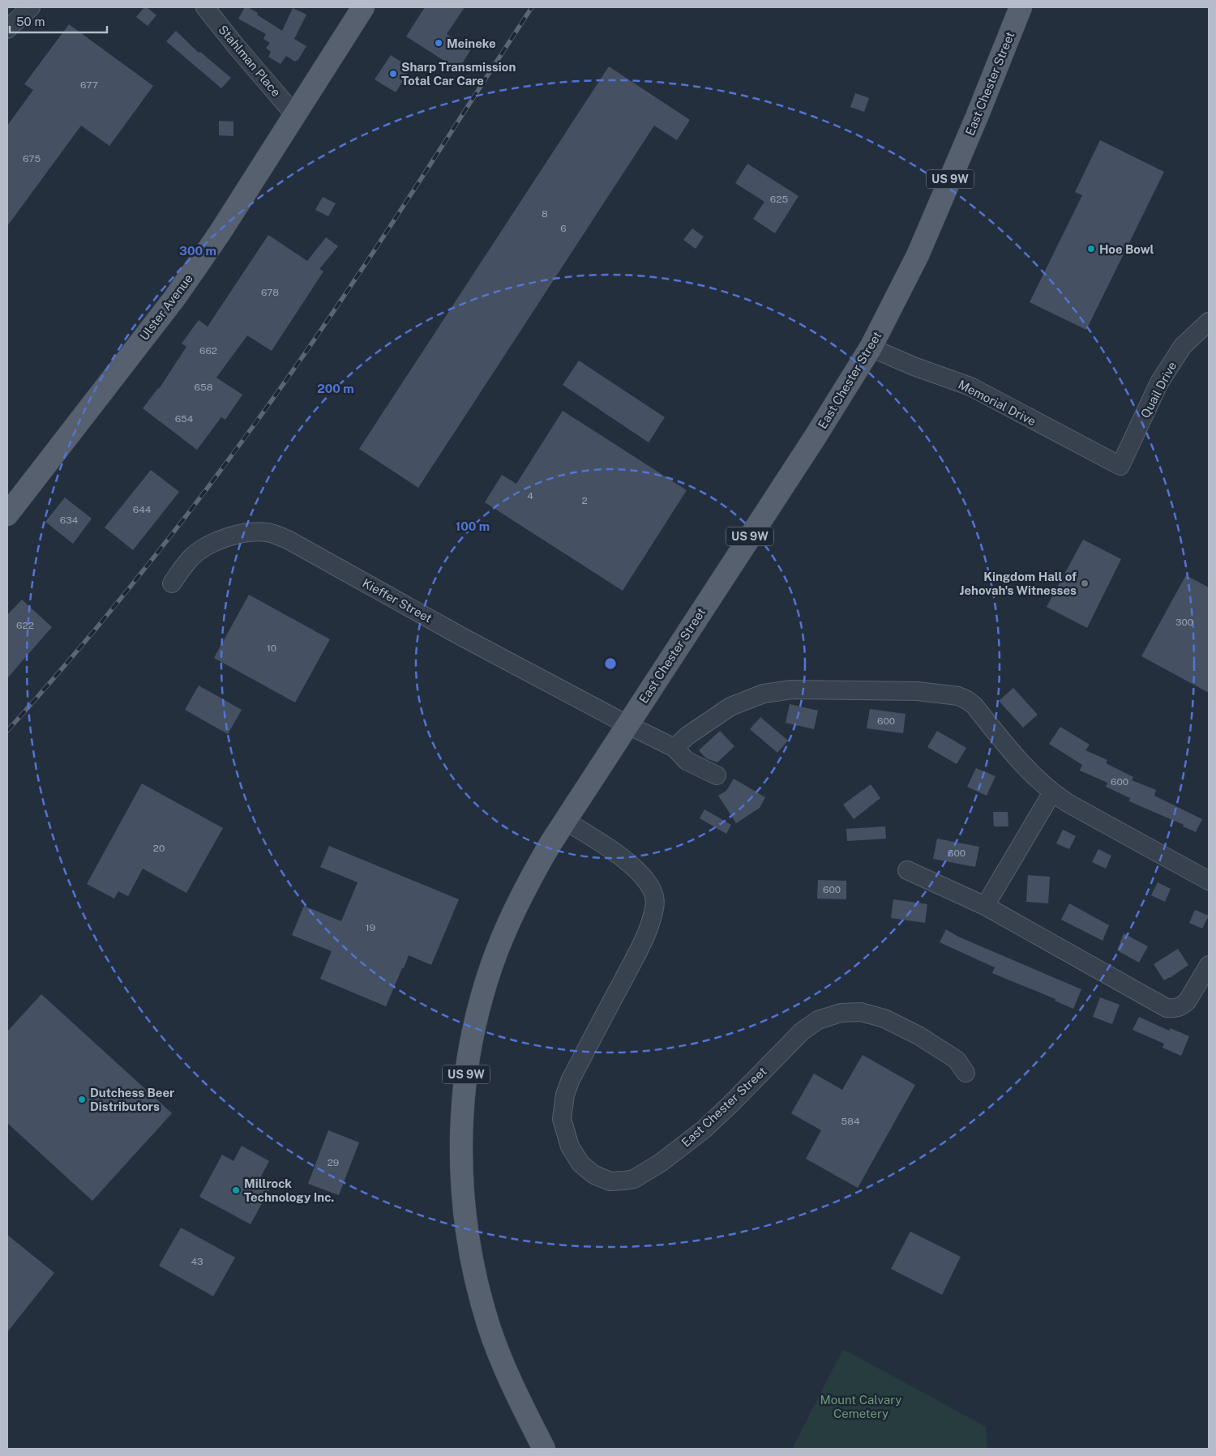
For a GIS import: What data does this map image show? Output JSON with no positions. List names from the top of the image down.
{
  "streets": {
    "main road": ["East Chester Street", "US 9W", "Ulster Avenue"],
    "street": [
      "Stahlman Place",
      "Quail Drive",
      "Memorial Drive",
      "Kieffer Street"
    ]
  },
  "crossings": [
    ["Stahlman Place", "Ulster Avenue"],
    ["East Chester Street", "US 9W"],
    ["East Chester Street", "Memorial Drive"],
    ["East Chester Street", "Kieffer Street"],
    ["US 9W", "Kieffer Street"],
    ["Quail Drive", "Memorial Drive"]
  ],
  "parks": ["Mount Calvary Cemetery"],
  "places": [
    "Meineke",
    "Sharp Transmission Total Car Care",
    "Hoe Bowl",
    "Kingdom Hall of Jehovah's Witnesses",
    "Dutchess Beer Distributors",
    "Millrock Technology Inc."
  ],
  "house_numbers": [
    "677",
    "675",
    "625",
    "8",
    "6",
    "678",
    "662",
    "658",
    "654",
    "4",
    "2",
    "644",
    "634",
    "300",
    "622",
    "10",
    "600",
    "600",
    "20",
    "600",
    "600",
    "19",
    "584",
    "29",
    "43"
  ],
  "scale_bar": "50 m",
  "rings": ["300 m", "200 m", "100 m"]
}
